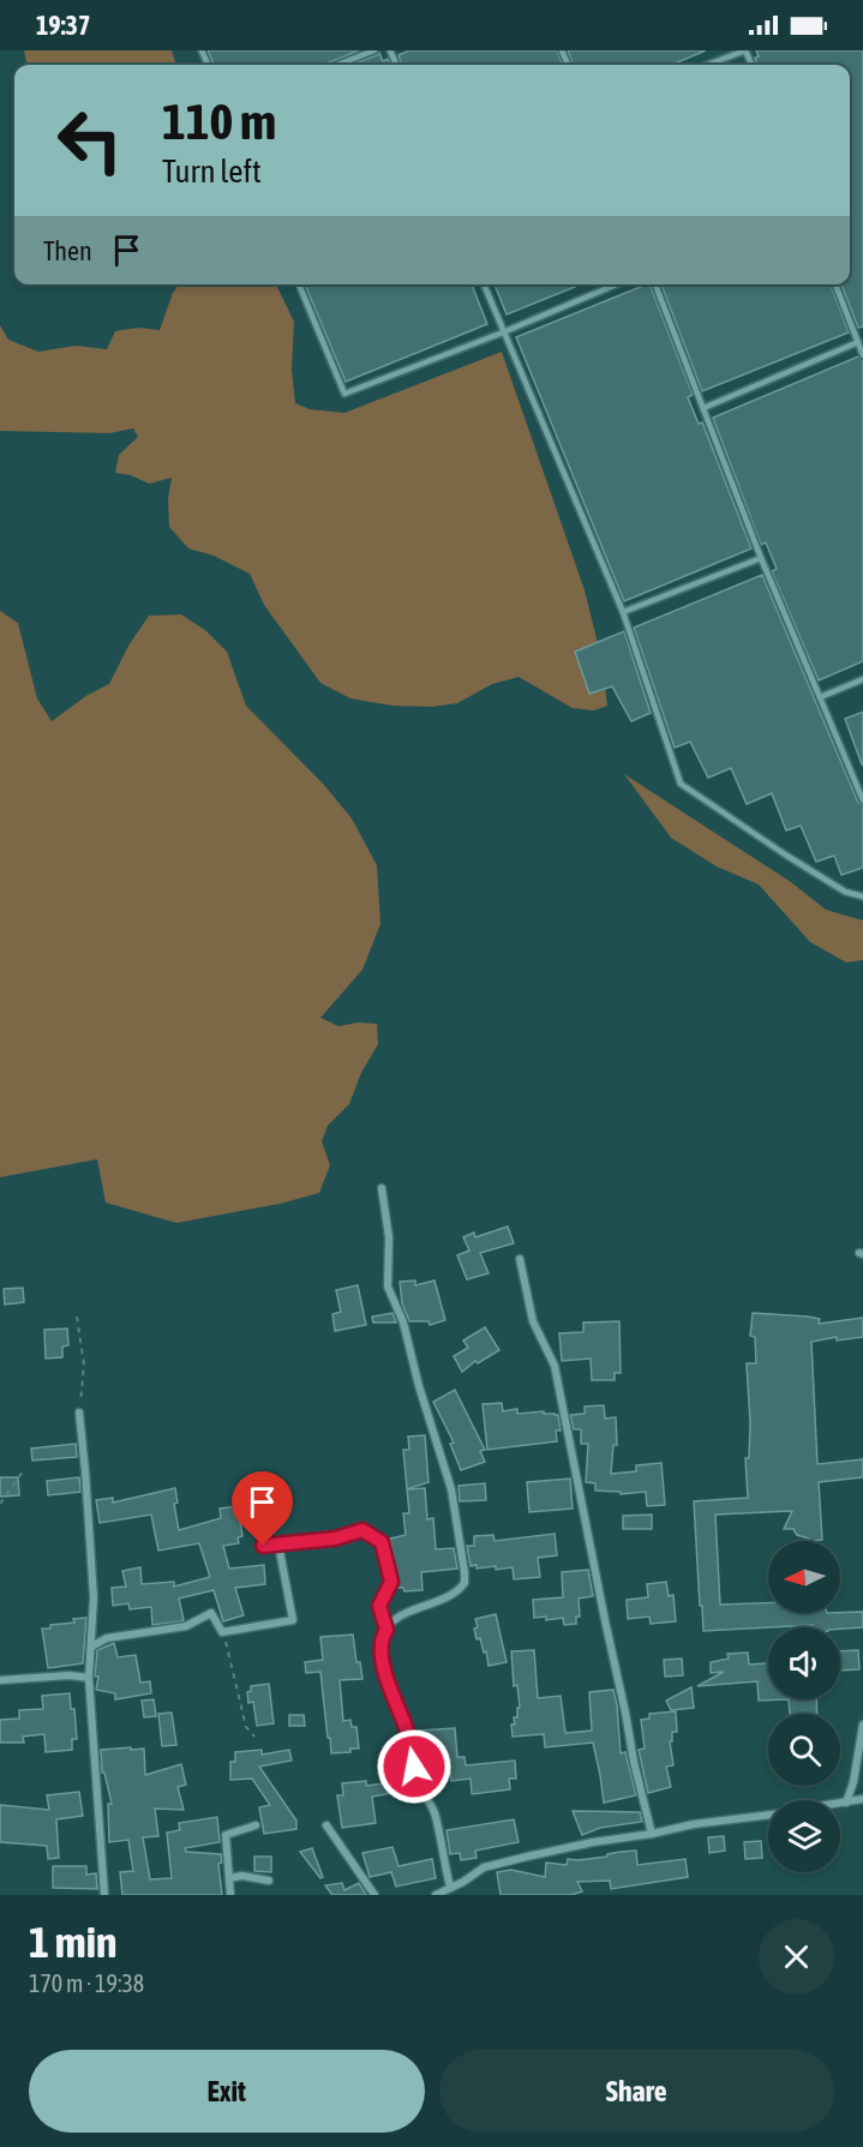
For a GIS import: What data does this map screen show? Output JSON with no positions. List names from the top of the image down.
{
  "north": "left",
  "page": {
    "status": "19:37",
    "turn": ["110 m", "Turn left"],
    "then": "Then",
    "heading": ["1 min", "170 m · 19:38"],
    "buttons": ["Exit", "Share"]
  }
}
